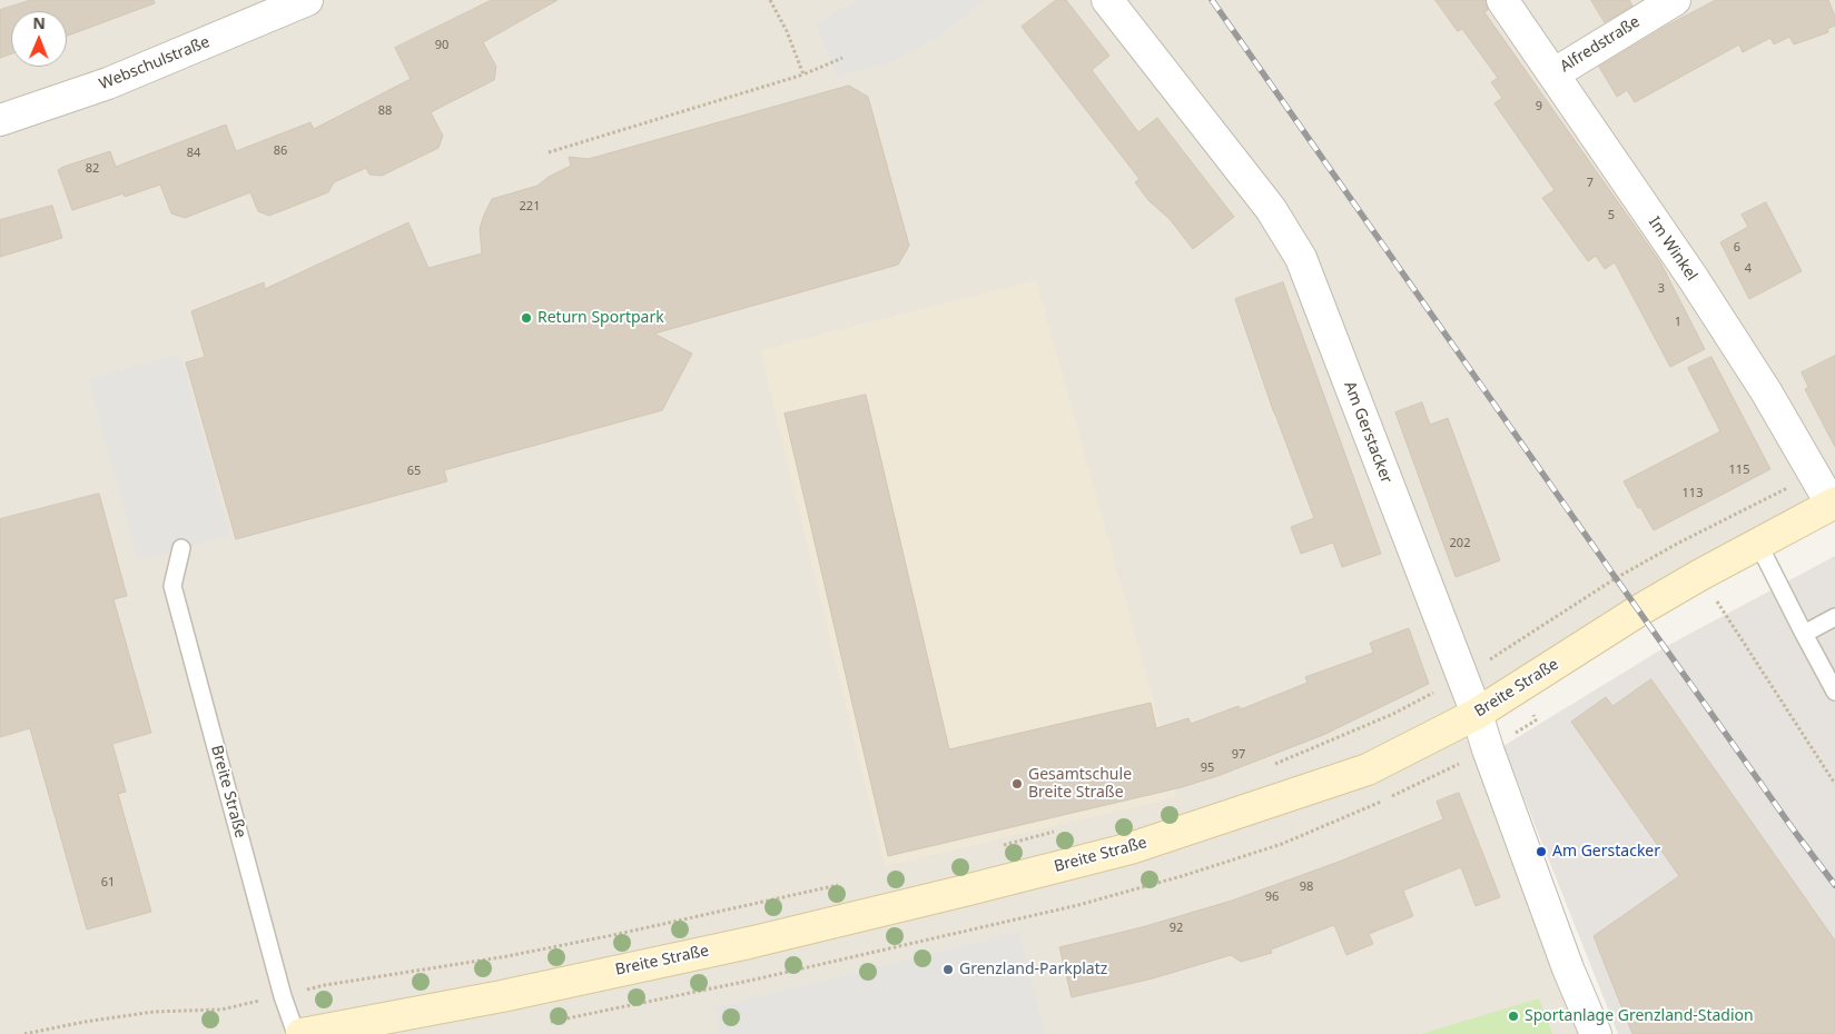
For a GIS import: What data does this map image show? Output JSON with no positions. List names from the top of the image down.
{
  "streets": {
    "main road": ["Breite Straße"],
    "street": [
      "Alfredstraße",
      "Webschulstraße",
      "Im Winkel",
      "Am Gerstacker"
    ]
  },
  "crossings": [
    ["Alfredstraße", "Im Winkel"],
    ["Im Winkel", "Breite Straße"],
    ["Am Gerstacker", "Breite Straße"]
  ],
  "places": [
    "Return Sportpark",
    "Gesamtschule Breite Straße",
    "Am Gerstacker",
    "Grenzland-Parkplatz",
    "Sportanlage Grenzland-Stadion"
  ],
  "house_numbers": [
    "90",
    "9",
    "88",
    "86",
    "84",
    "82",
    "7",
    "221",
    "5",
    "6",
    "4",
    "3",
    "1",
    "115",
    "65",
    "113",
    "202",
    "97",
    "95",
    "61",
    "98",
    "96",
    "92"
  ],
  "north": "top"
}
